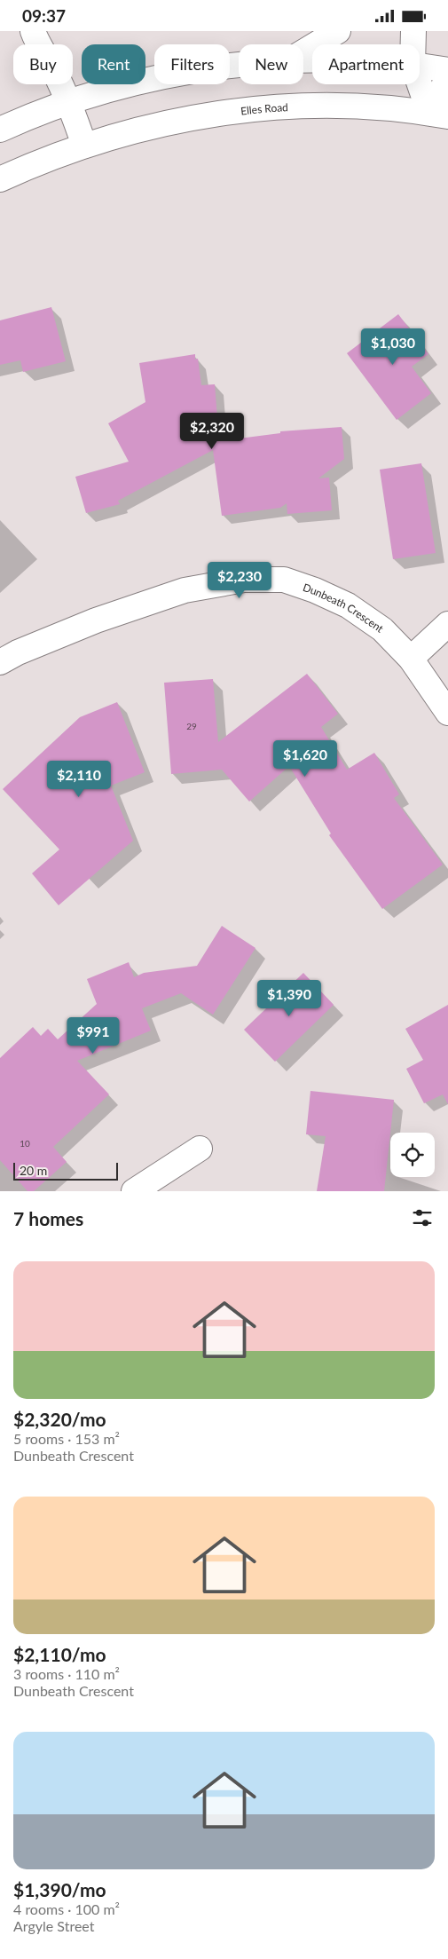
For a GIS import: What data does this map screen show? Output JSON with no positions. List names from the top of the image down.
{
  "streets": {
    "street": ["Elles Road", "Dunbeath Crescent"]
  },
  "house_numbers": ["29", "10"],
  "scale_bar": "20 m",
  "page": {
    "status": "09:37",
    "chip": [
      "Buy",
      "Rent",
      "Filters",
      "New",
      "Apartment"
    ],
    "price": [
      "$1,030",
      "$2,320",
      "$2,230",
      "$1,620",
      "$2,110",
      "$1,390",
      "$991"
    ],
    "scale": "20 m",
    "heading": "7 homes",
    "list": [
      {
        "name": "$2,320/mo",
        "note": "5 rooms · 153 m² · Dunbeath Crescent"
      },
      {
        "name": "$2,110/mo",
        "note": "3 rooms · 110 m² · Dunbeath Crescent"
      },
      {
        "name": "$1,390/mo",
        "note": "4 rooms · 100 m² · Argyle Street"
      }
    ]
  }
}
